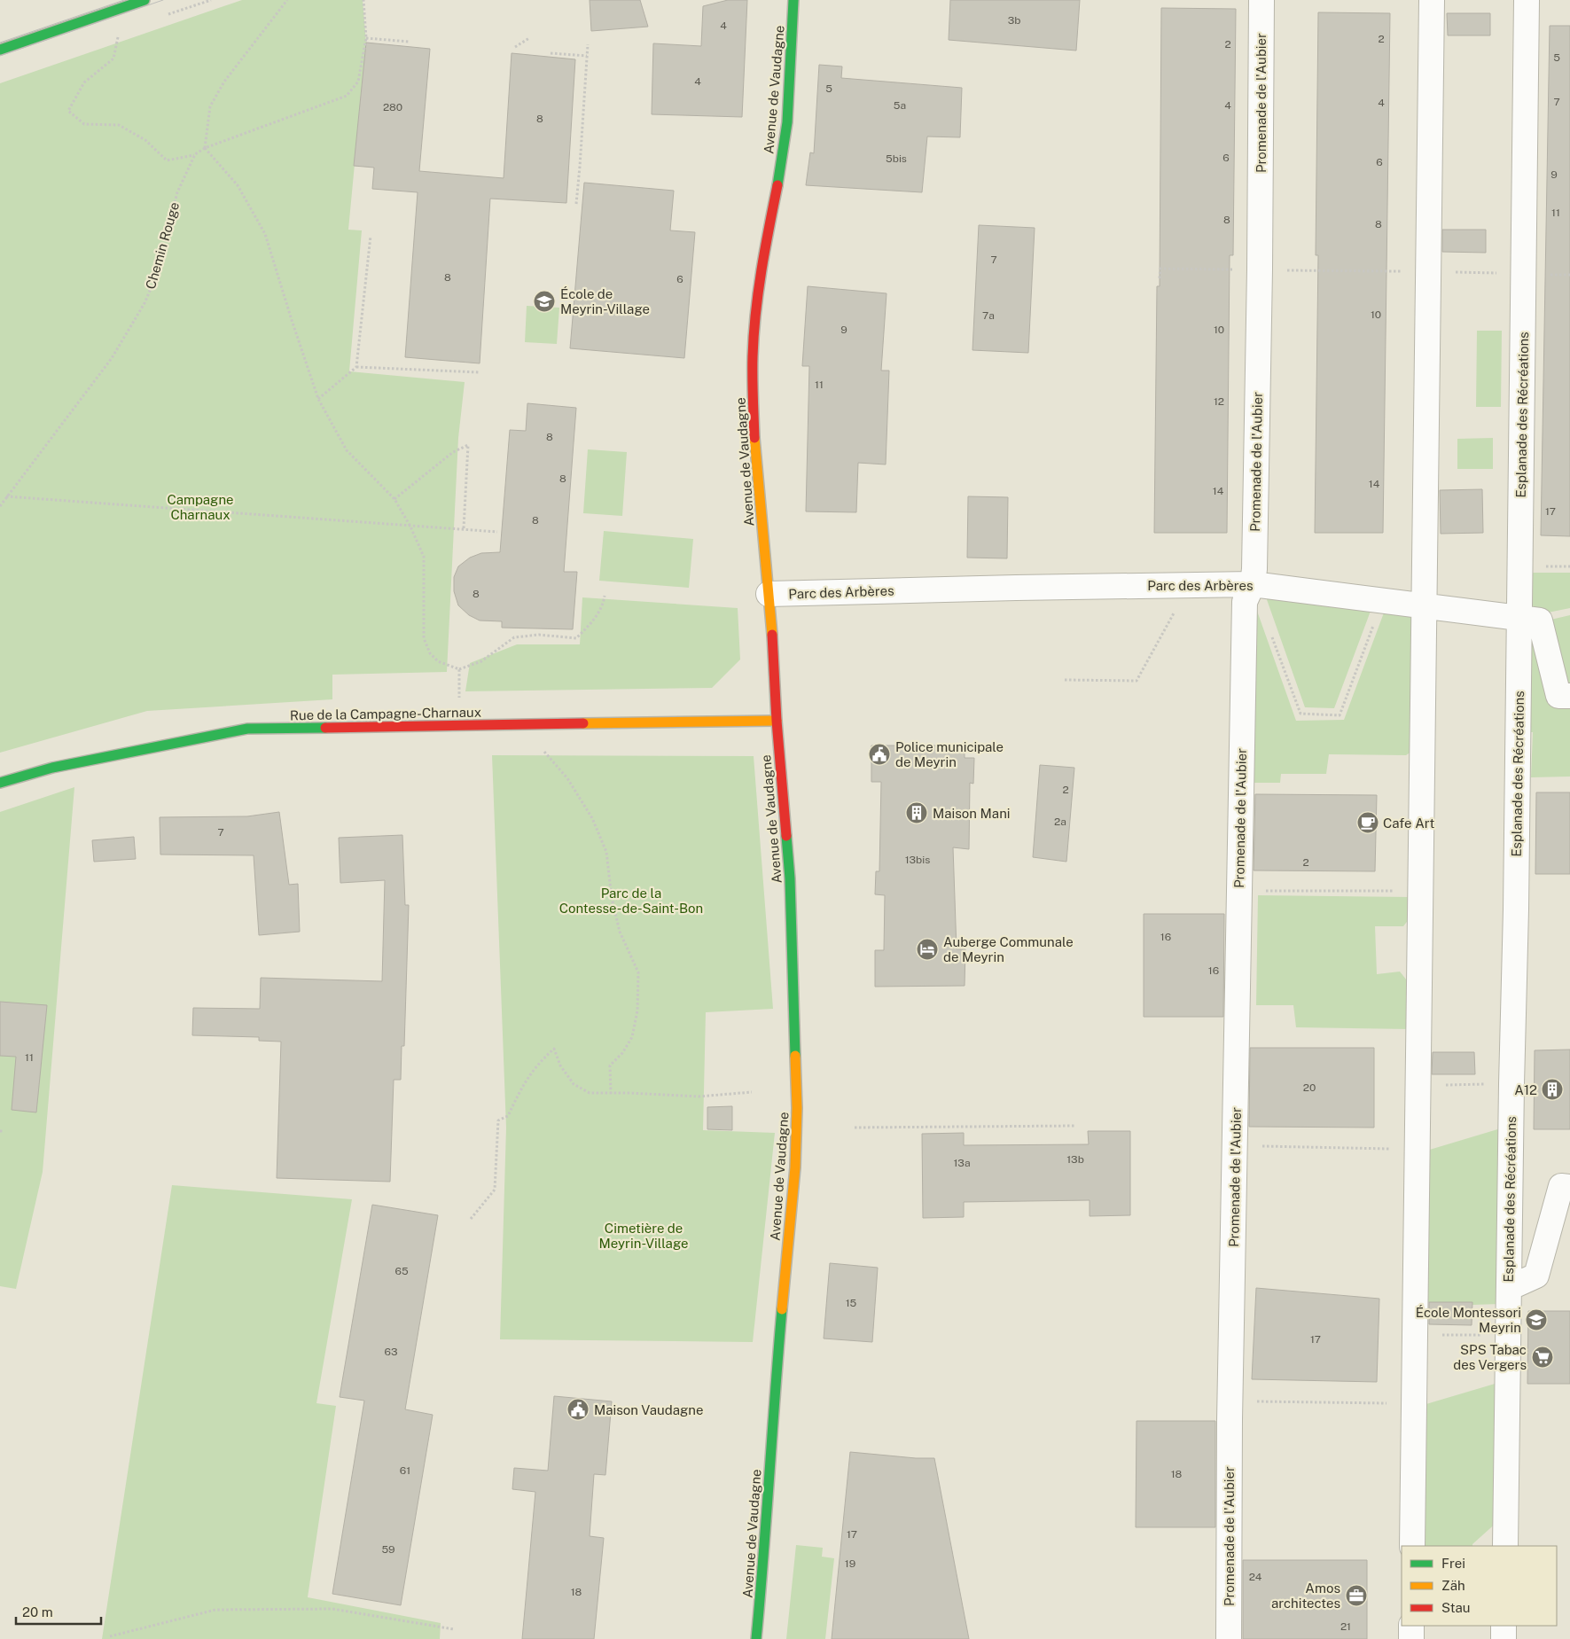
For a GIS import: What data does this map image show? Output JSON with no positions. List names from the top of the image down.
{
  "streets": {
    "street": [
      "Avenue de Vaudagne",
      "Promenade de l'Aubier",
      "Esplanade des Récréations",
      "Parc des Arbères",
      "Rue de la Campagne-Charnaux"
    ],
    "path": ["Chemin Rouge"]
  },
  "crossings": [
    ["Avenue de Vaudagne", "Parc des Arbères"],
    ["Avenue de Vaudagne", "Rue de la Campagne-Charnaux"],
    ["Promenade de l'Aubier", "Parc des Arbères"],
    ["Esplanade des Récréations", "Parc des Arbères"]
  ],
  "parks": ["Campagne Charnaux", "Parc de la Contesse-de-Saint-Bon", "Cimetière de Meyrin-Village"],
  "places": {
    "school or university": ["École de Meyrin-Village", "École Montessori Meyrin"],
    "public building": ["Police municipale de Meyrin", "Maison Vaudagne"],
    "building": ["Maison Mani", "A12"],
    "cafe": ["Cafe Art"],
    "hotel": ["Auberge Communale de Meyrin"],
    "supermarket": ["SPS Tabac des Vergers"],
    "office": ["Amos architectes"]
  },
  "house_numbers": [
    "3b",
    "4",
    "2",
    "2",
    "5",
    "4",
    "5",
    "7",
    "4",
    "5a",
    "4",
    "280",
    "8",
    "6",
    "5bis",
    "6",
    "9",
    "11",
    "8",
    "8",
    "7",
    "8",
    "6",
    "10",
    "7a",
    "9",
    "10",
    "11",
    "12",
    "8",
    "8",
    "14",
    "14",
    "17",
    "8",
    "8",
    "2",
    "2a",
    "7",
    "13bis",
    "2",
    "16",
    "16",
    "11",
    "20",
    "13b",
    "13a",
    "65",
    "15",
    "17",
    "63",
    "61",
    "18",
    "17",
    "59",
    "19",
    "24",
    "18",
    "21"
  ],
  "legend": ["Frei", "Zäh", "Stau"],
  "scale_bar": "20 m"
}
